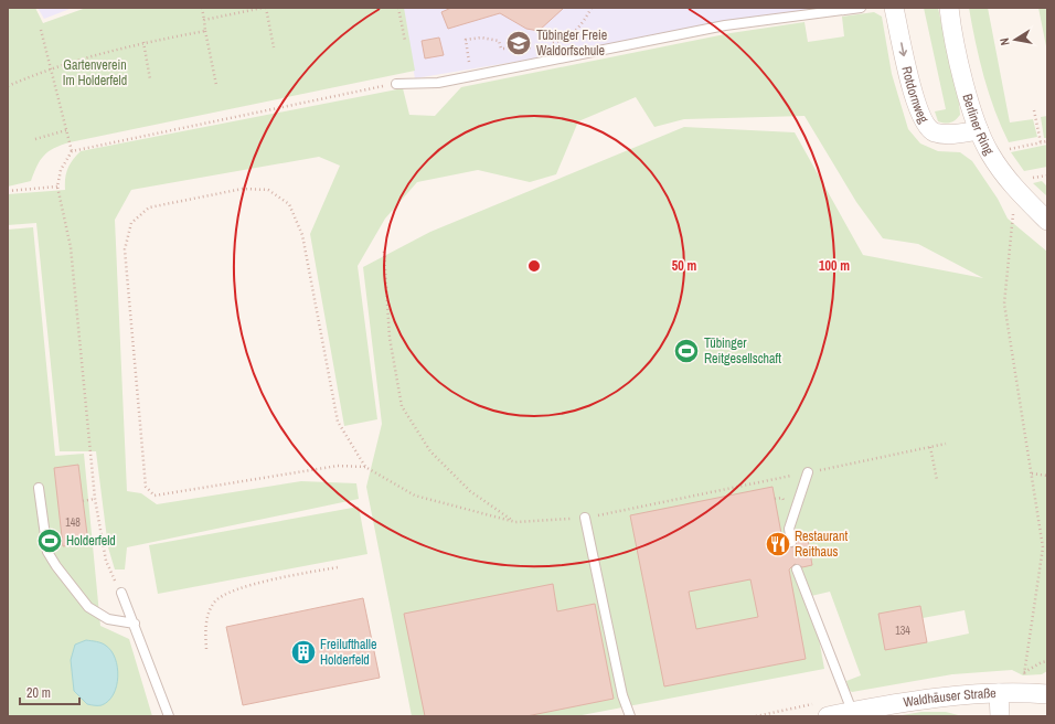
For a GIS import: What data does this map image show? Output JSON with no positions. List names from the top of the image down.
{
  "streets": {
    "street": ["Rotdornweg", "Berliner Ring", "Waldhäuser Straße"]
  },
  "crossings": [
    ["Rotdornweg", "Berliner Ring"]
  ],
  "one_way": ["Rotdornweg"],
  "parks": ["Gartenverein Im Holderfeld"],
  "places": {
    "school or university": ["Tübinger Freie Waldorfschule"],
    "sports": ["Tübinger Reitgesellschaft", "Holderfeld"],
    "restaurant": ["Restaurant Reithaus"],
    "building": ["Freilufthalle Holderfeld"]
  },
  "house_numbers": ["148", "134"],
  "scale_bar": "20 m",
  "north": "left",
  "rings": ["50 m", "100 m"]
}
